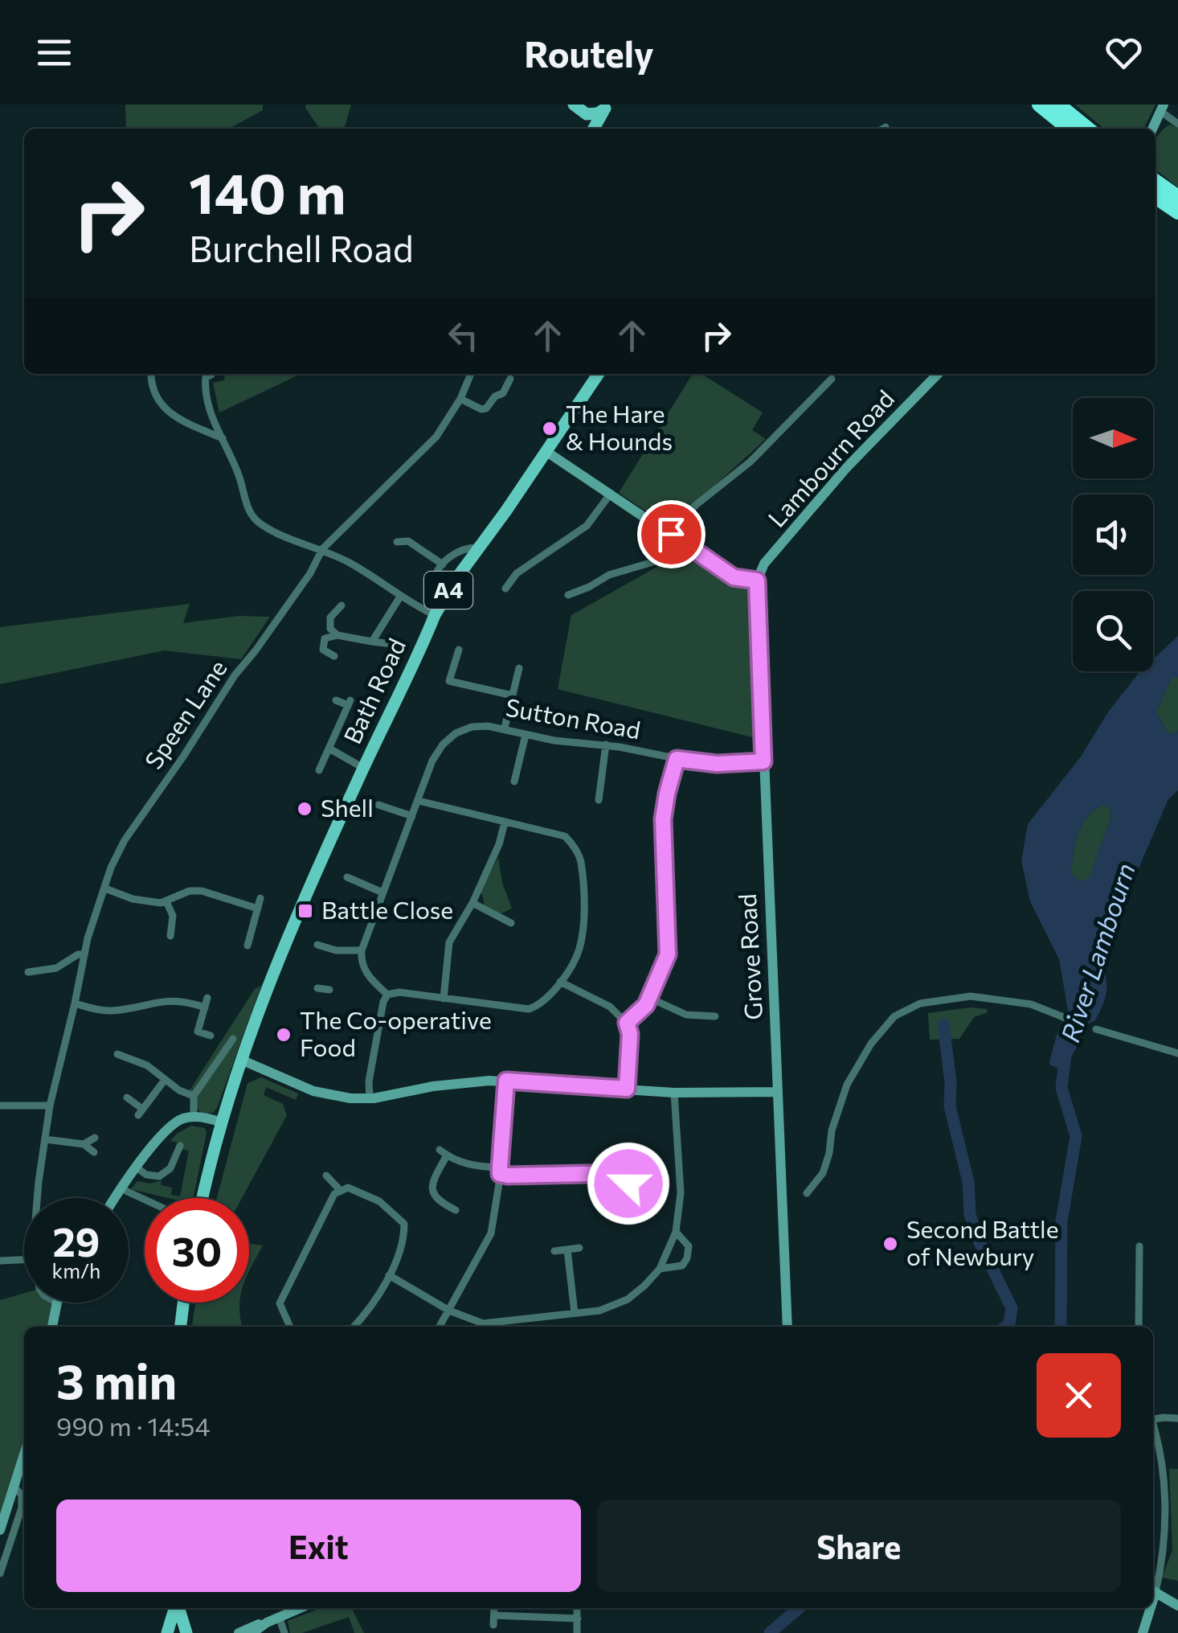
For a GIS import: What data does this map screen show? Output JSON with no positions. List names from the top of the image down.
{
  "streets": {
    "main road": ["A4", "Bath Road"],
    "street": [
      "Lambourn Road",
      "Speen Lane",
      "Sutton Road",
      "Grove Road"
    ]
  },
  "crossings": [
    ["Lambourn Road", "Grove Road"],
    ["A4", "Bath Road"],
    ["Sutton Road", "Grove Road"]
  ],
  "water": ["River Lambourn"],
  "places": {
    "other": [
      "The Hare & Hounds",
      "Shell",
      "The Co-operative Food",
      "Second Battle of Newbury"
    ],
    "transit": ["Battle Close"]
  },
  "north": "right",
  "page": {
    "header": "Routely",
    "turn": ["140 m", "Burchell Road"],
    "speed": "29 km/h",
    "limit": "30",
    "heading": ["3 min", "990 m · 14:54"],
    "buttons": ["Exit", "Share"]
  }
}
